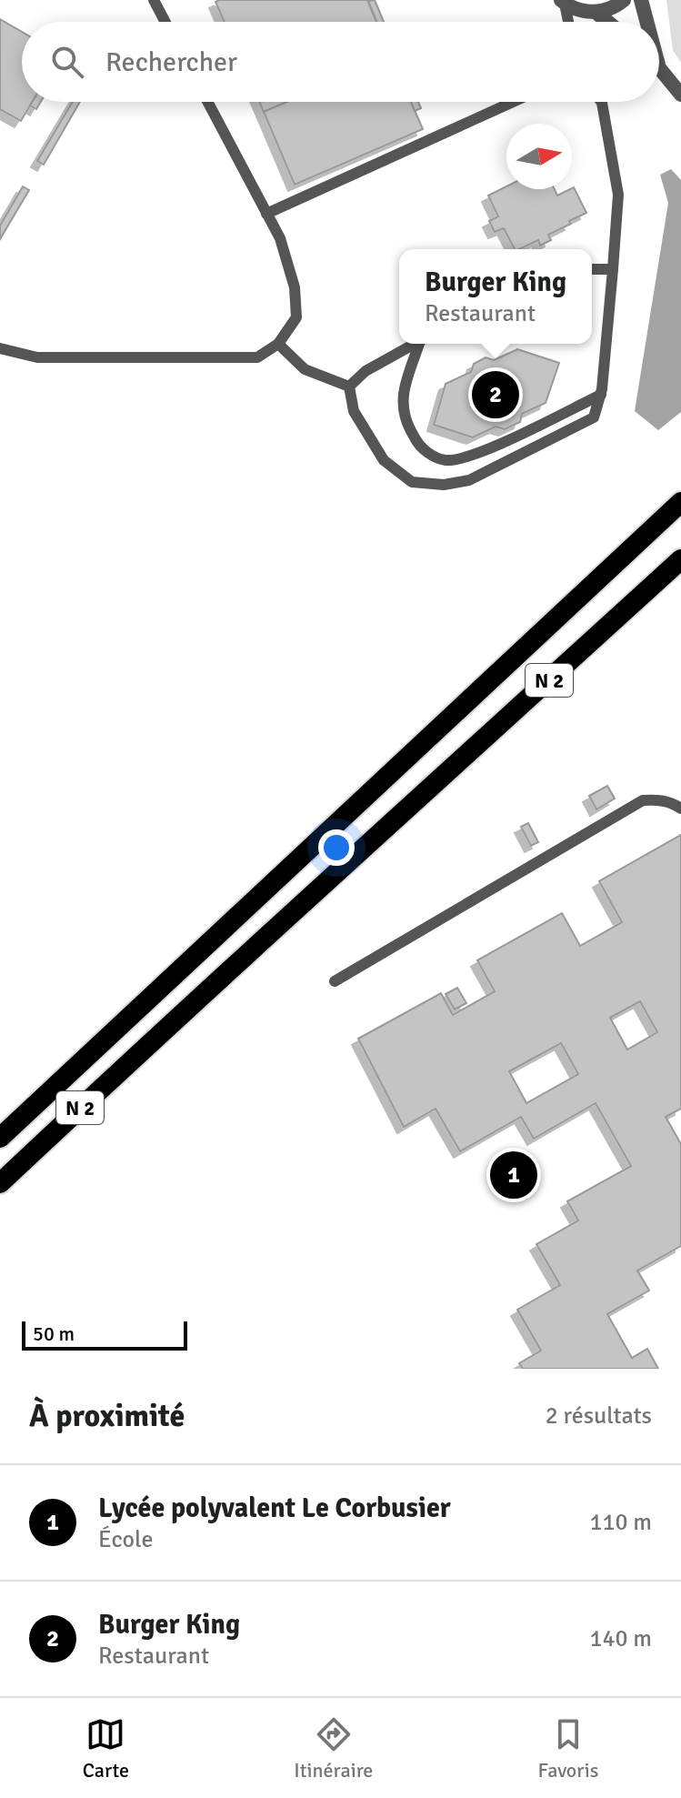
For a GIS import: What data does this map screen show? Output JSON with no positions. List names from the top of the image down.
{
  "streets": {
    "highway": ["N 2"]
  },
  "scale_bar": "50 m",
  "north": "right",
  "page": {
    "search": "Rechercher",
    "popup": ["Burger King", "Restaurant"],
    "pins": ["2", "1"],
    "scale": "50 m",
    "heading": ["À proximité", "2 résultats"],
    "list": [
      {
        "mark": "1",
        "name": "Lycée polyvalent Le Corbusier",
        "note": "École",
        "value": "110 m"
      },
      {
        "mark": "2",
        "name": "Burger King",
        "note": "Restaurant",
        "value": "140 m"
      }
    ],
    "nav": ["Carte", "Itinéraire", "Favoris"]
  }
}
